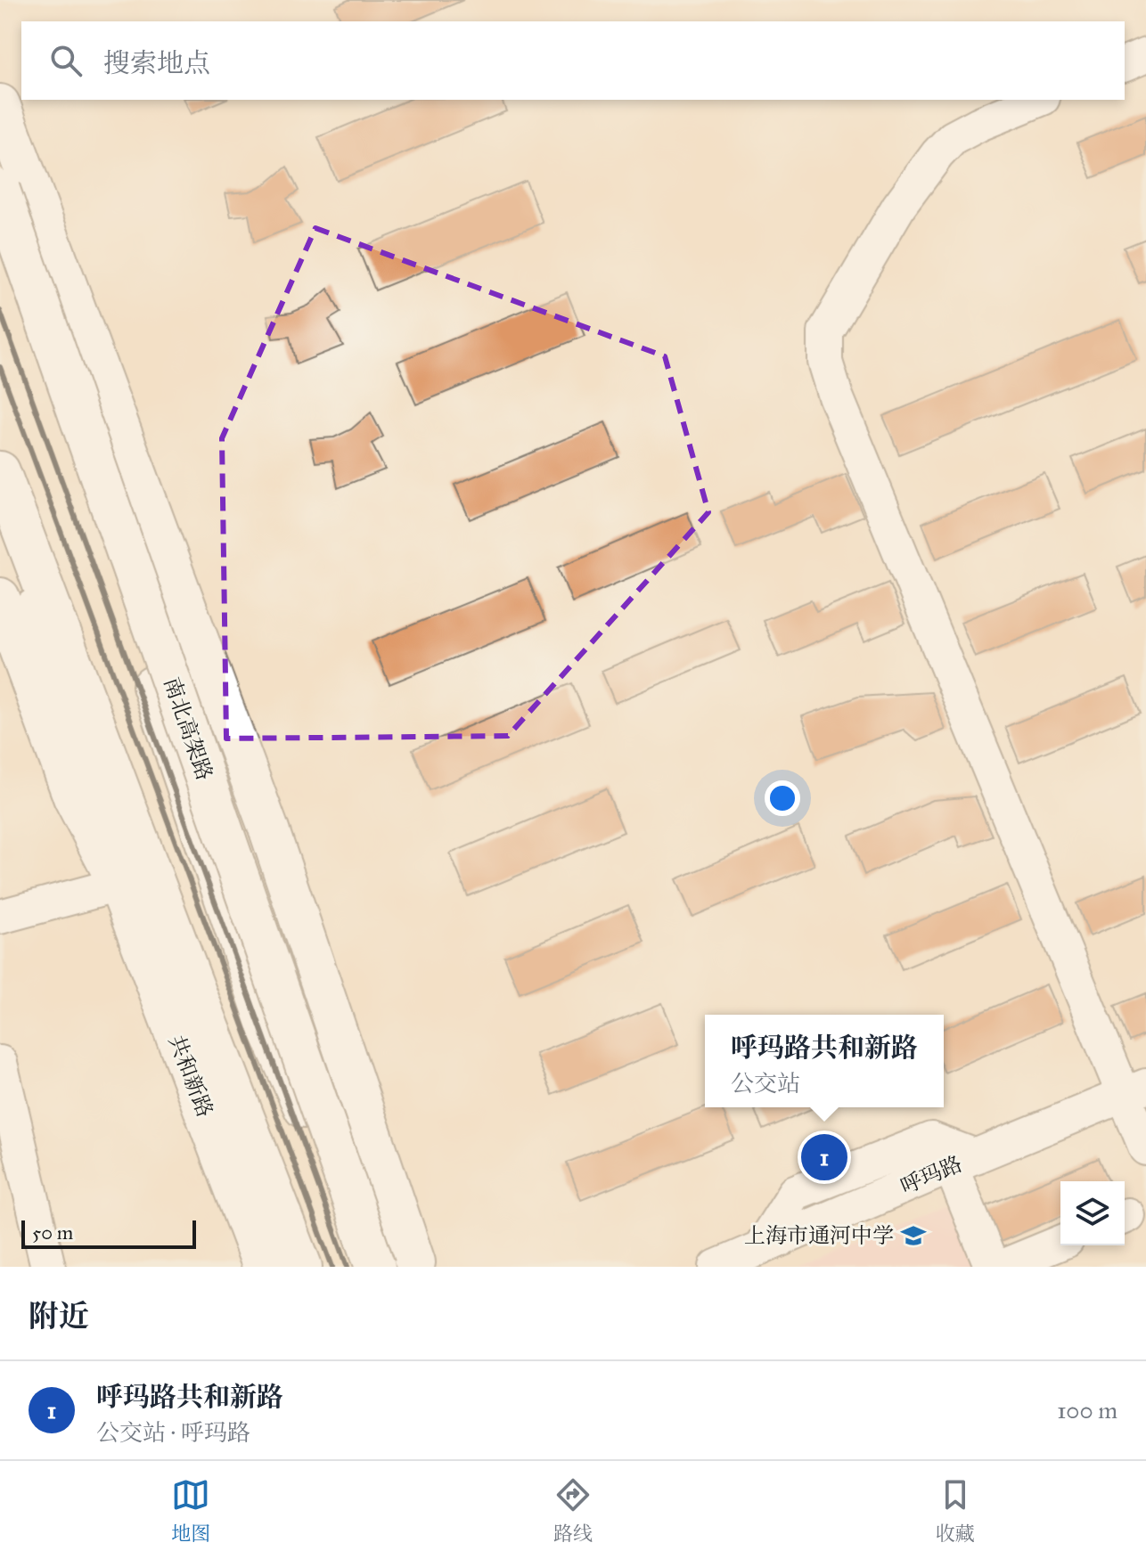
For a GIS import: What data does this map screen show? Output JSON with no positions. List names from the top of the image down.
{
  "streets": {
    "main road": ["南北高架路", "共和新路"],
    "street": ["呼玛路"]
  },
  "places": {
    "school or university": ["上海市通河中学"]
  },
  "scale_bar": "50 m",
  "page": {
    "search": "搜索地点",
    "popup": ["呼玛路共和新路", "公交站"],
    "pins": "1",
    "scale": "50 m",
    "heading": "附近",
    "list": [
      {
        "mark": "1",
        "name": "呼玛路共和新路",
        "note": "公交站 · 呼玛路",
        "value": "100 m"
      }
    ],
    "nav": ["地图", "路线", "收藏"]
  }
}
